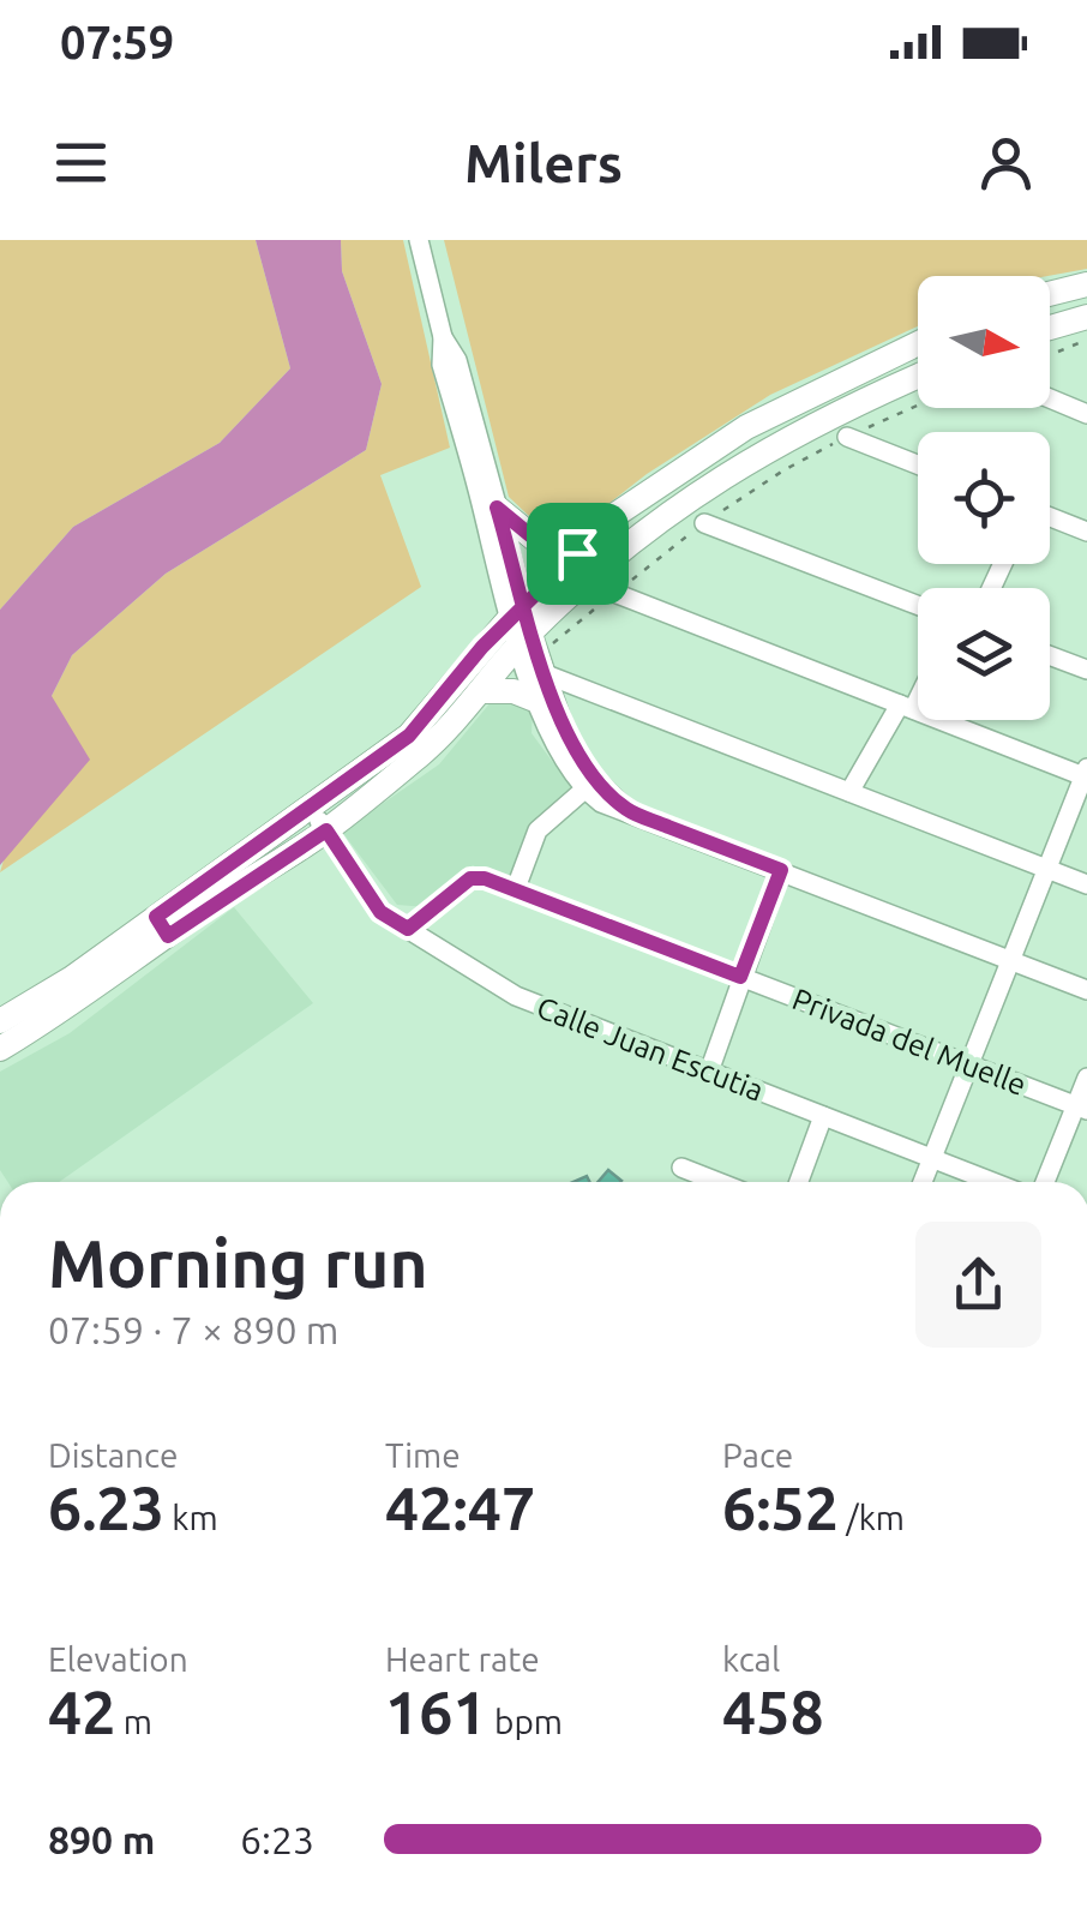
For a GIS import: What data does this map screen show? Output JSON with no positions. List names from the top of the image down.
{
  "streets": {
    "street": ["Privada del Muelle", "Calle Juan Escutia"]
  },
  "crossings": [
    ["Privada del Muelle", "Calle Juan Escutia"]
  ],
  "north": "right",
  "page": {
    "status": "07:59",
    "header": "Milers",
    "heading": ["Morning run", "07:59 · 7 × 890 m"],
    "stats": [
      ["Distance", "6.23 km"],
      ["Time", "42:47"],
      ["Pace", "6:52 /km"],
      ["Elevation", "42 m"],
      ["Heart rate", "161 bpm"],
      ["kcal", "458"]
    ],
    "list": [
      {
        "name": "890 m",
        "note": "6:23"
      }
    ]
  }
}
